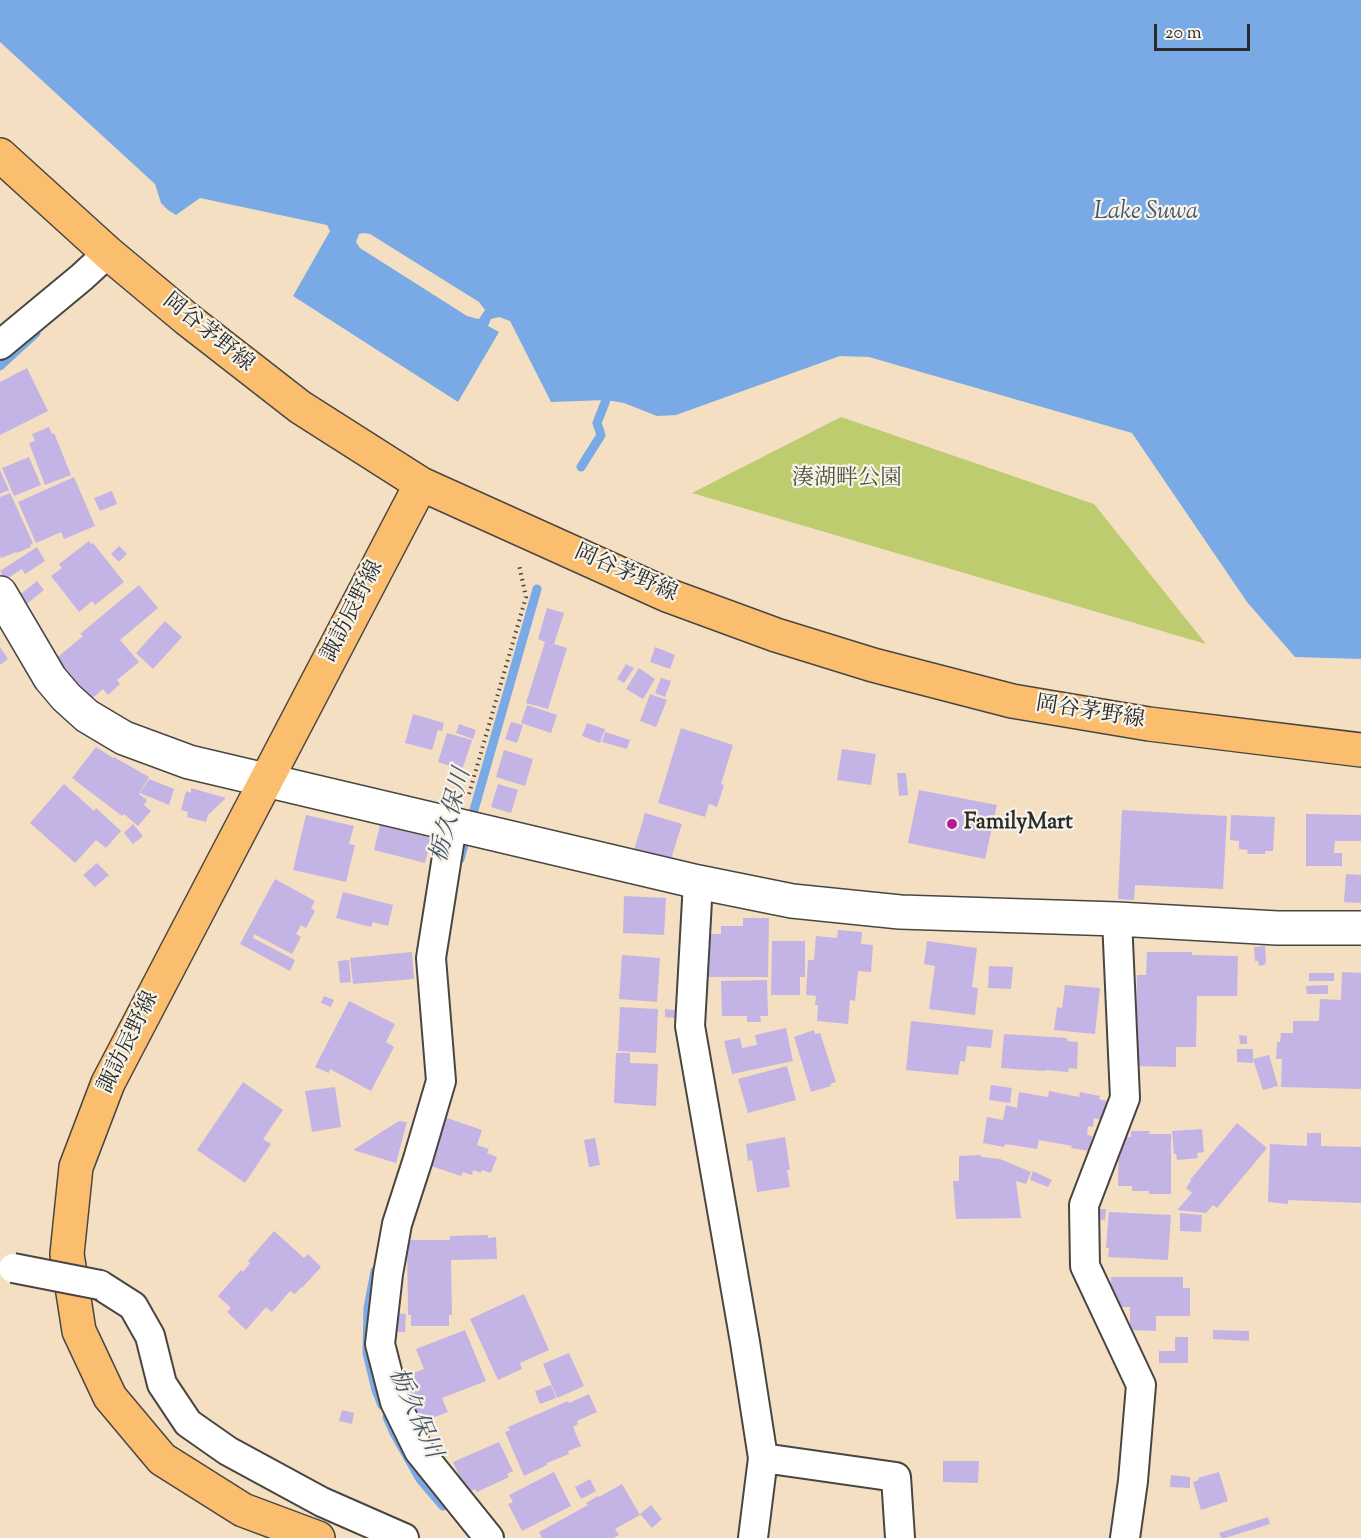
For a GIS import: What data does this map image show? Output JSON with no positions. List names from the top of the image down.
{
  "streets": {
    "main road": ["岡谷茅野線", "諏訪辰野線"]
  },
  "crossings": [
    ["岡谷茅野線", "諏訪辰野線"]
  ],
  "water": ["Lake Suwa", "栃久保川"],
  "parks": ["湊湖畔公園"],
  "places": ["FamilyMart"],
  "scale_bar": "20 m"
}
